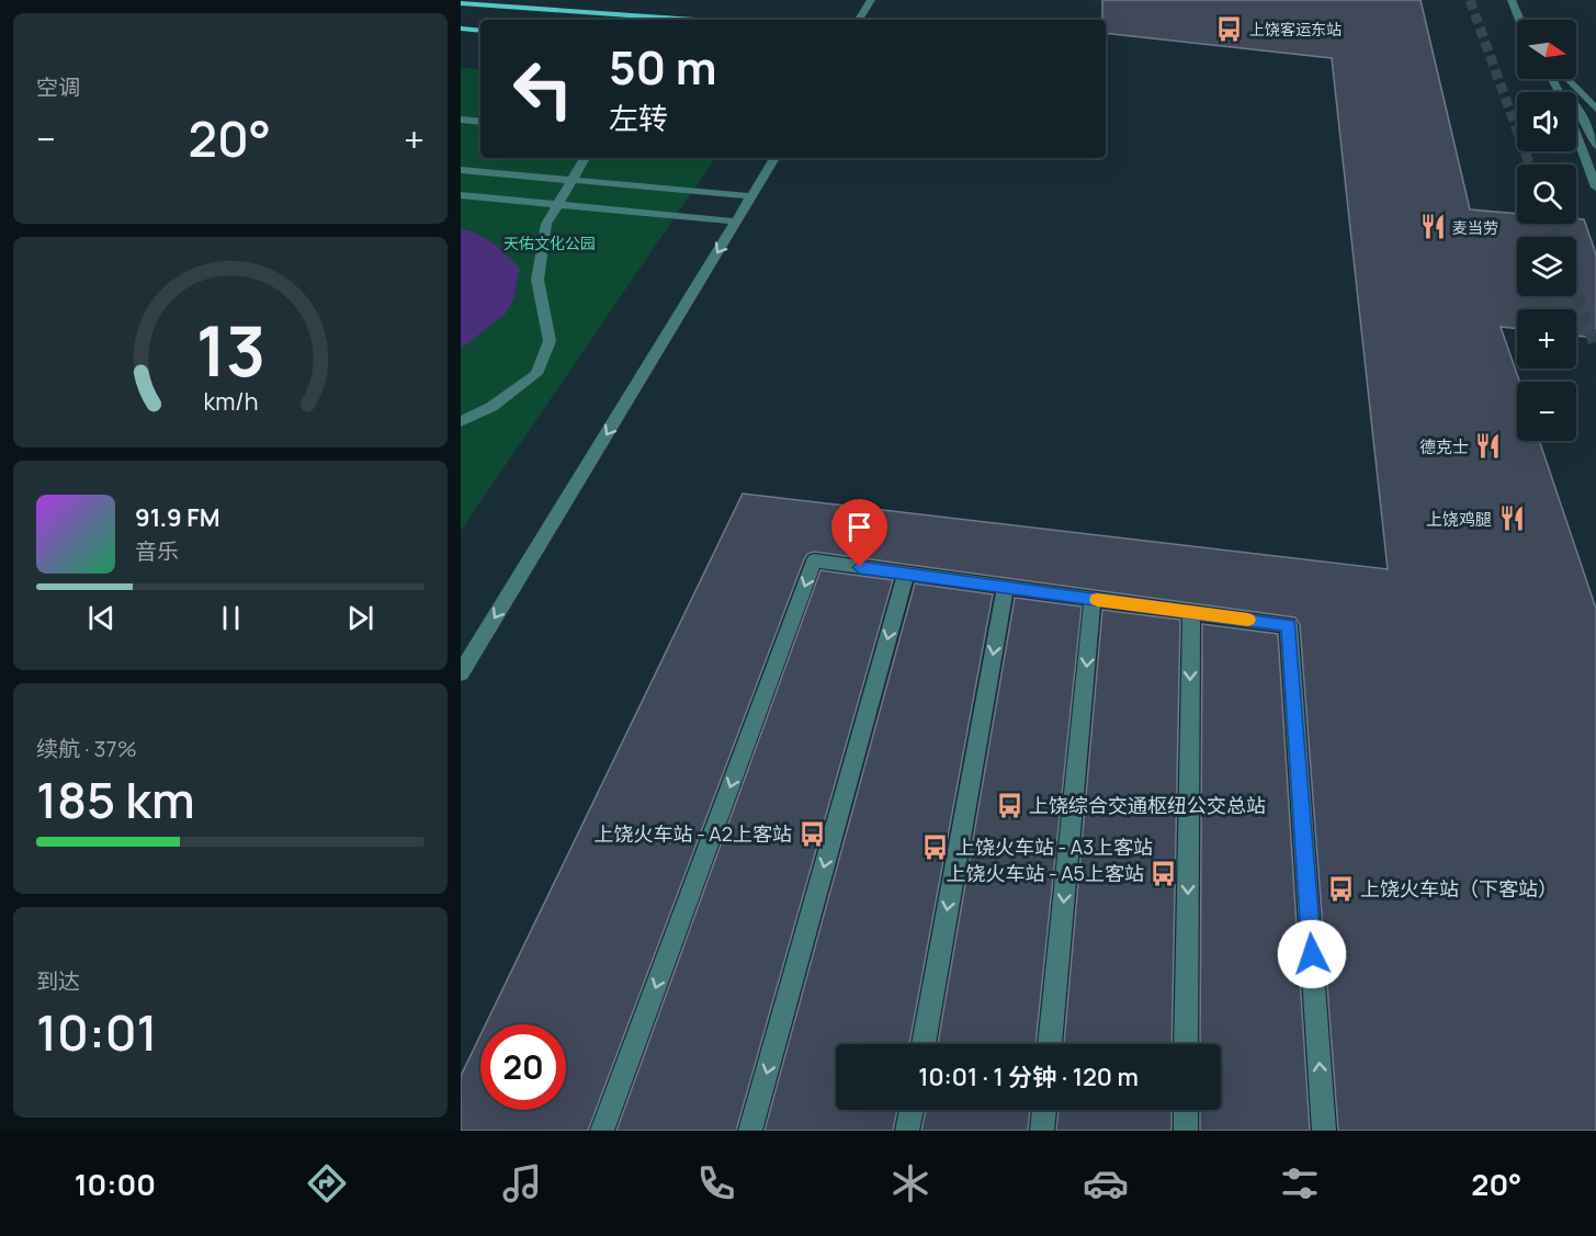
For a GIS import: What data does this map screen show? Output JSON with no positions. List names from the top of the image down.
{
  "parks": ["天佑文化公园"],
  "places": {
    "bus stop": [
      "上饶客运东站",
      "上饶综合交通枢纽公交总站",
      "上饶火车站 - A2上客站",
      "上饶火车站 - A3上客站",
      "上饶火车站 - A5上客站",
      "上饶火车站（下客站）"
    ],
    "restaurant": ["麦当劳", "德克士", "上饶鸡腿"]
  },
  "north": "right",
  "page": {
    "tile": [
      "空调",
      ["续航 · 37%", "185 km"],
      ["到达", "10:01"]
    ],
    "map_buttons": ["+", "−"],
    "turn": ["50 m", "左转"],
    "heat": ["−", "20°", "+"],
    "song": ["91.9 FM", "音乐"],
    "limit": "20",
    "trip": "10:01 · 1 分钟 · 120 m",
    "tabs": ["10:00", "20°"],
    "gauge": ["13", "km/h"]
  }
}
